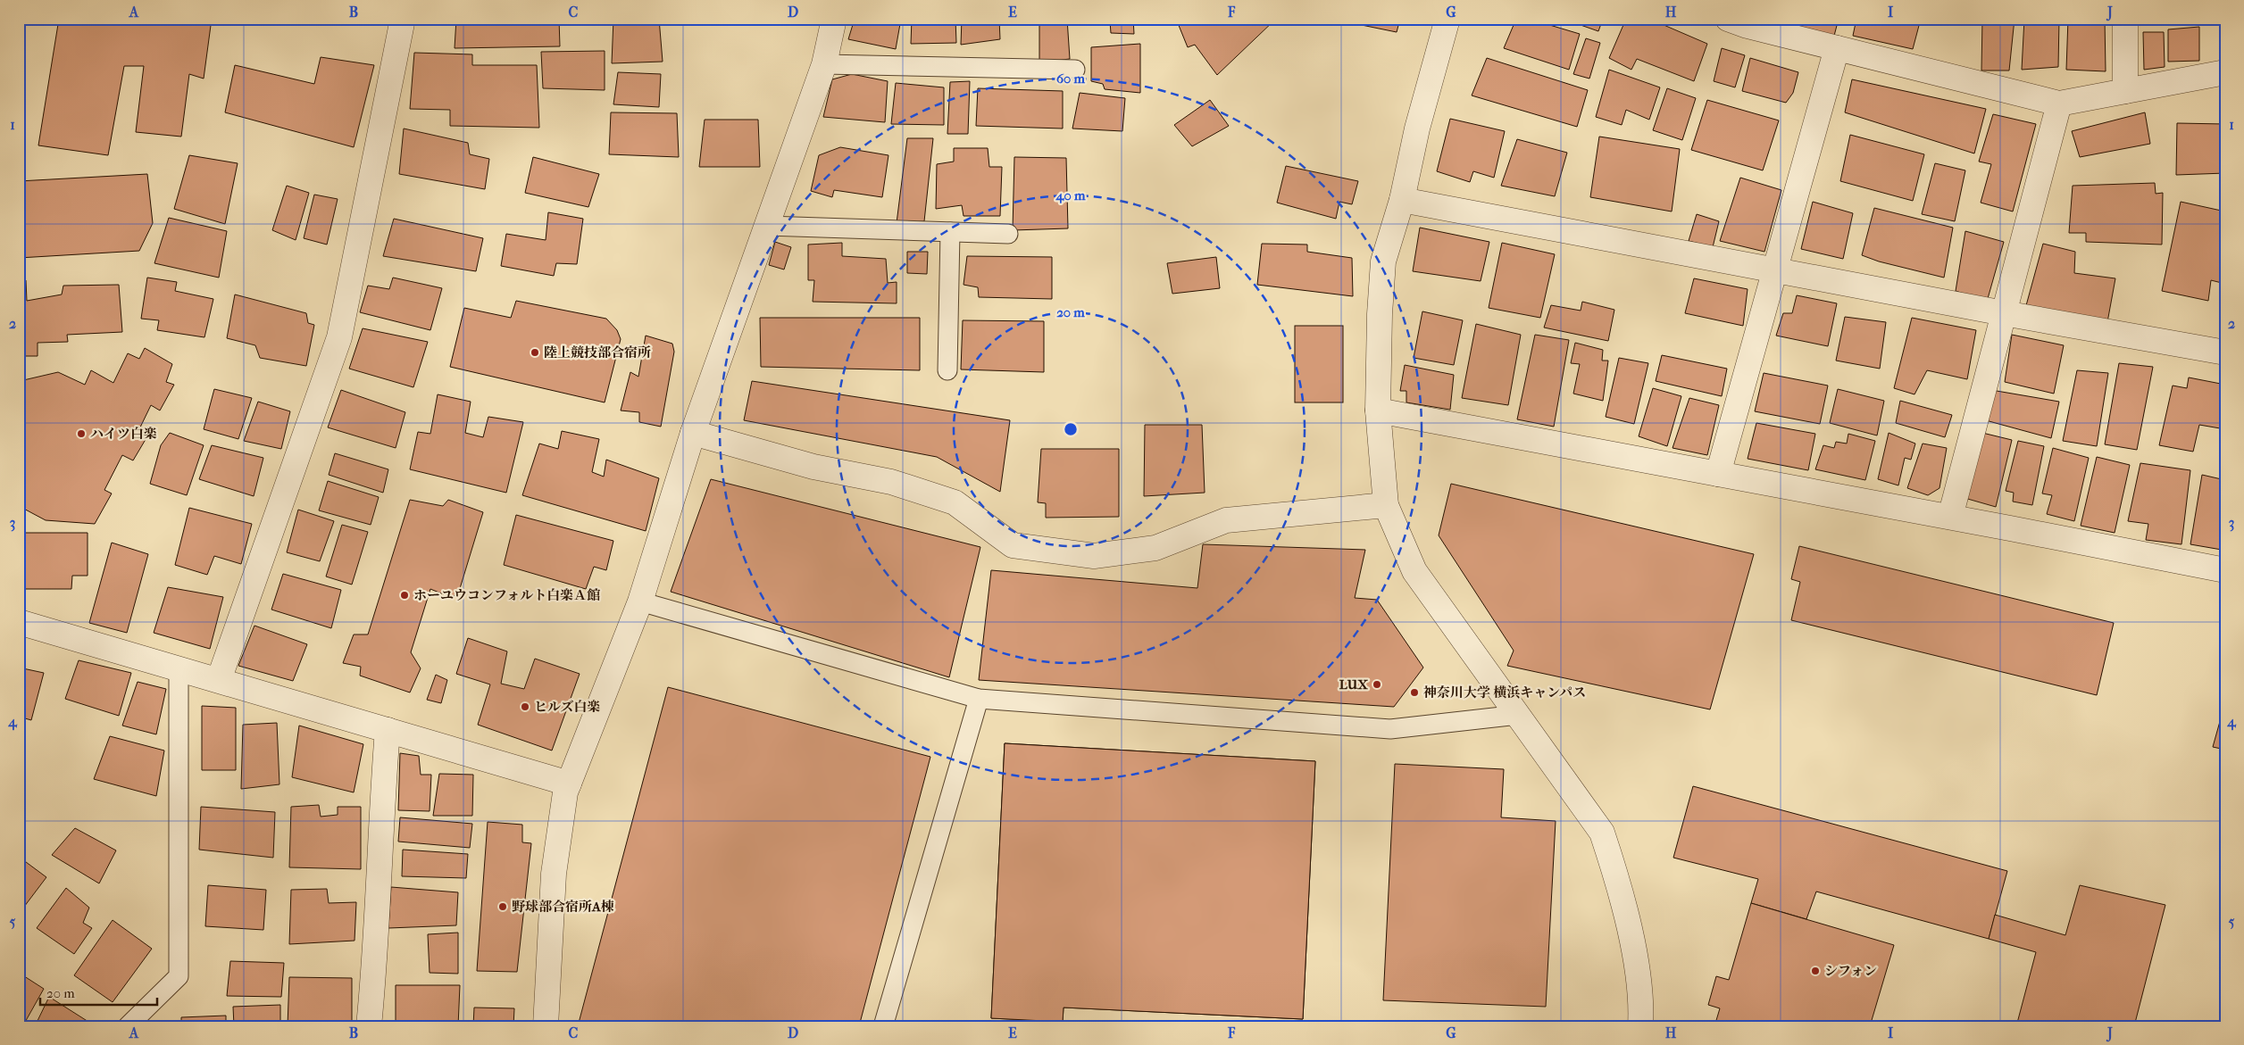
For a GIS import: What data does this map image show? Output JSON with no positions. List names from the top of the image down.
{
  "places": [
    "陸上競技部合宿所",
    "ハイツ白楽",
    "ホーユウコンフォルト白楽Ａ館",
    "LUX",
    "神奈川大学 横浜キャンパス",
    "ヒルズ白楽",
    "野球部合宿所A棟",
    "シフォン"
  ],
  "scale_bar": "20 m",
  "grid": {
    "columns": [
      "A",
      "B",
      "C",
      "D",
      "E",
      "F",
      "G",
      "H",
      "I",
      "J"
    ],
    "rows": [
      "1",
      "2",
      "3",
      "4",
      "5"
    ]
  },
  "rings": ["60 m", "40 m", "20 m"]
}
